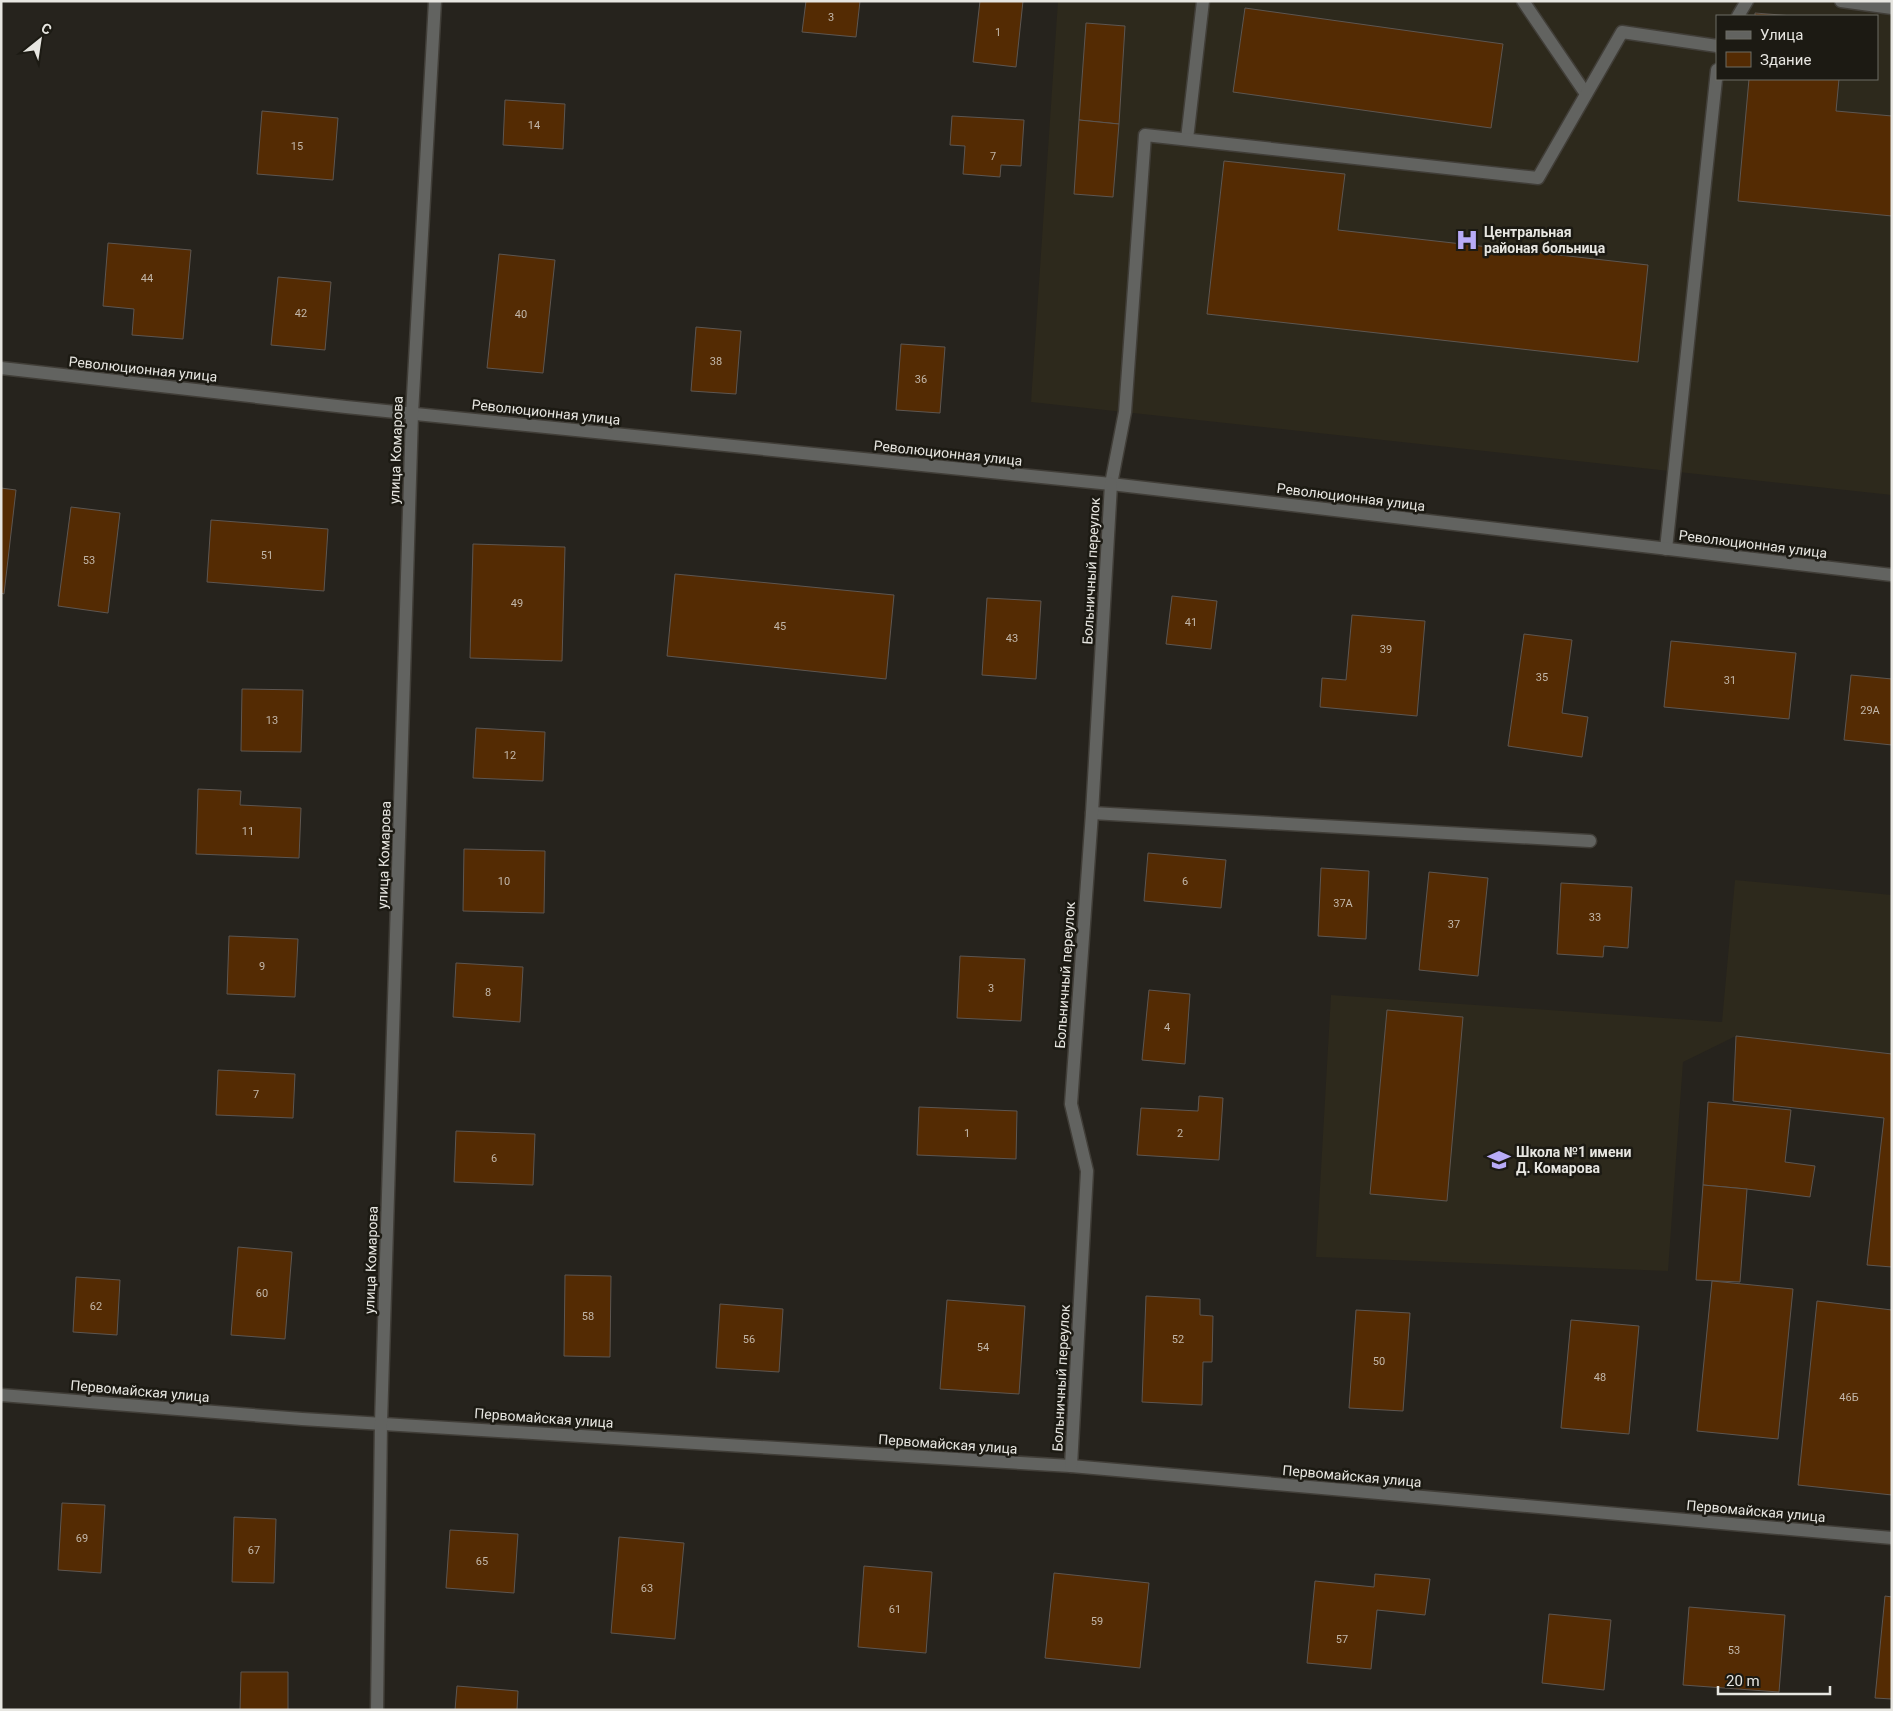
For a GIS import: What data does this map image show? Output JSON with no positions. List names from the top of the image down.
{
  "streets": {
    "street": [
      "Революционная улица",
      "улица Комарова",
      "Больничный переулок",
      "Первомайская улица"
    ]
  },
  "crossings": [
    ["Революционная улица", "улица Комарова"],
    ["Революционная улица", "Больничный переулок"],
    ["улица Комарова", "Первомайская улица"],
    ["Больничный переулок", "Первомайская улица"]
  ],
  "places": {
    "hospital": ["Центральная районая больница"],
    "school or university": ["Школа №1 имени Д. Комарова"]
  },
  "house_numbers": [
    "3",
    "1",
    "14",
    "15",
    "7",
    "44",
    "42",
    "40",
    "38",
    "36",
    "51",
    "53",
    "49",
    "41",
    "45",
    "43",
    "39",
    "35",
    "31",
    "29А",
    "13",
    "12",
    "11",
    "10",
    "6",
    "37А",
    "33",
    "37",
    "9",
    "3",
    "8",
    "4",
    "7",
    "1",
    "2",
    "6",
    "60",
    "62",
    "58",
    "56",
    "52",
    "54",
    "50",
    "48",
    "46Б",
    "69",
    "67",
    "65",
    "63",
    "61",
    "59",
    "57",
    "53"
  ],
  "legend": ["Улица", "Здание"],
  "scale_bar": "20 m",
  "north": "top right"
}
